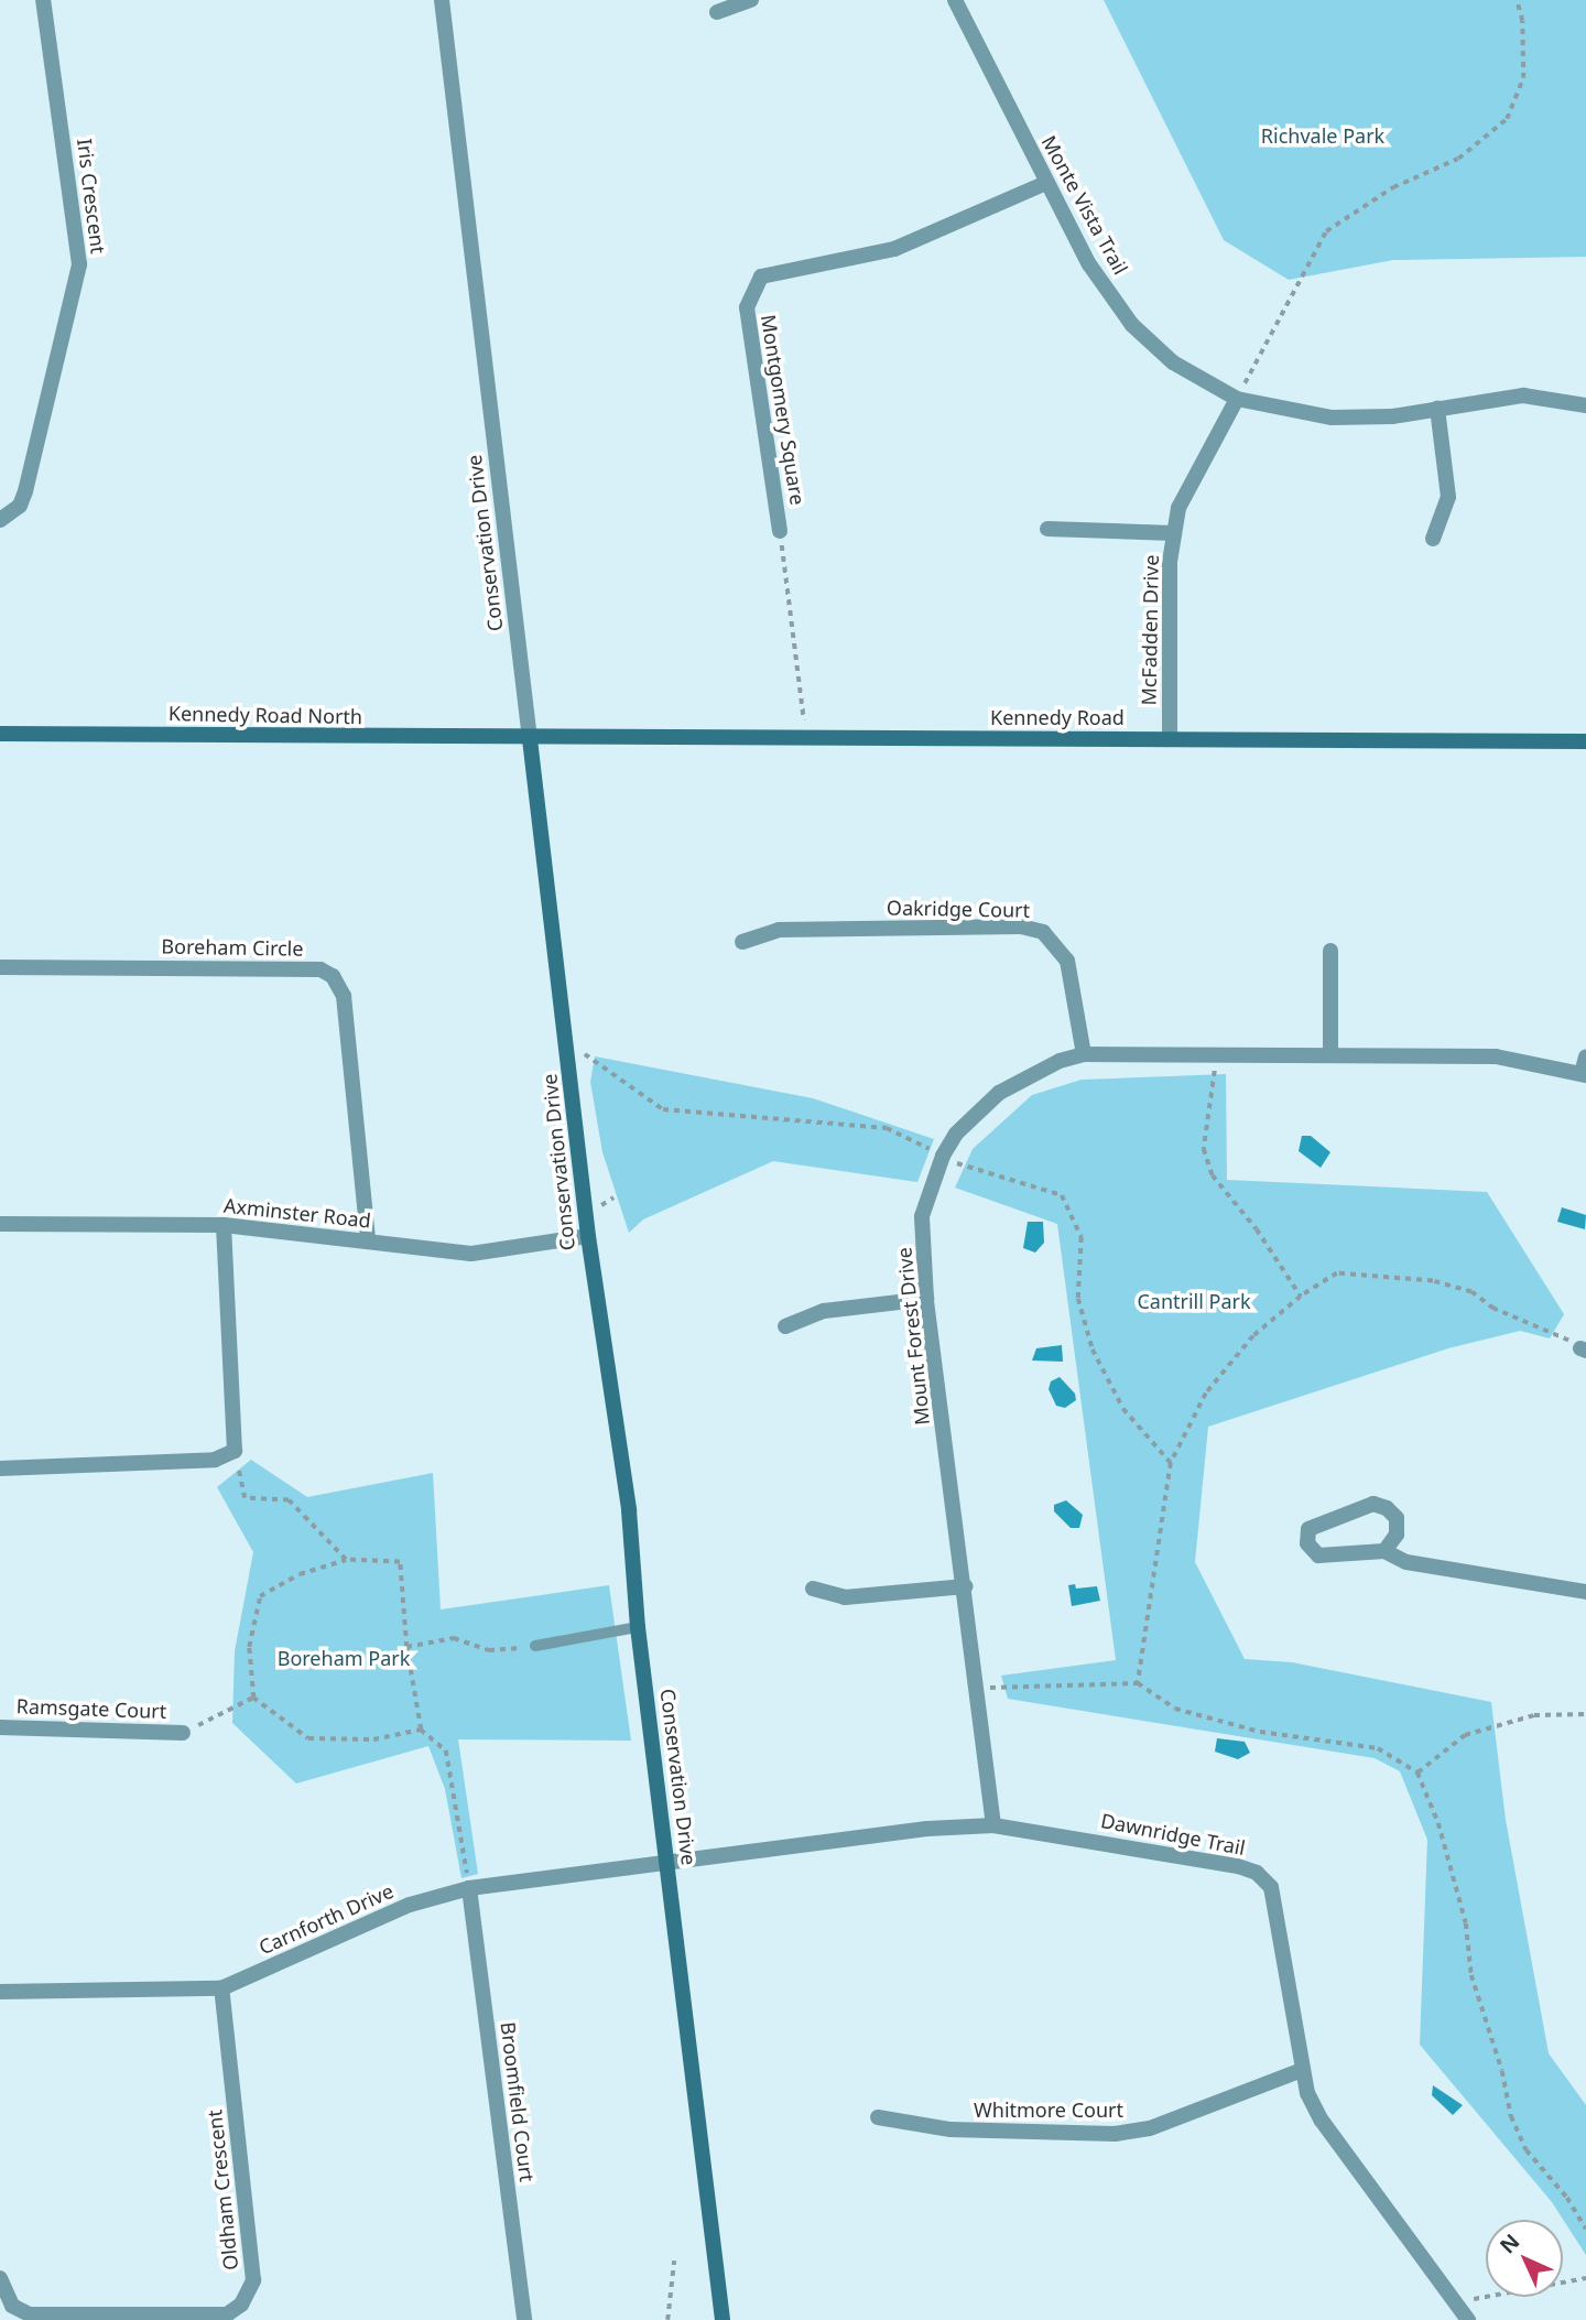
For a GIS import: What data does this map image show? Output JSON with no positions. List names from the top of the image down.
{
  "streets": {
    "street": [
      "Iris Crescent",
      "Monte Vista Trail",
      "Montgomery Square",
      "Conservation Drive",
      "McFadden Drive",
      "Kennedy Road North",
      "Kennedy Road",
      "Oakridge Court",
      "Boreham Circle",
      "Axminster Road",
      "Mount Forest Drive",
      "Ramsgate Court",
      "Dawnridge Trail",
      "Carnforth Drive",
      "Broomfield Court",
      "Whitmore Court",
      "Oldham Crescent"
    ]
  },
  "crossings": [
    ["Monte Vista Trail", "Montgomery Square"],
    ["Monte Vista Trail", "McFadden Drive"],
    ["Conservation Drive", "Kennedy Road North"],
    ["Conservation Drive", "Kennedy Road"],
    ["Conservation Drive", "Axminster Road"],
    ["Conservation Drive", "Dawnridge Trail"],
    ["Conservation Drive", "Carnforth Drive"],
    ["McFadden Drive", "Kennedy Road"],
    ["Kennedy Road North", "Kennedy Road"],
    ["Oakridge Court", "Mount Forest Drive"],
    ["Boreham Circle", "Axminster Road"],
    ["Mount Forest Drive", "Dawnridge Trail"],
    ["Dawnridge Trail", "Carnforth Drive"],
    ["Dawnridge Trail", "Whitmore Court"],
    ["Carnforth Drive", "Broomfield Court"],
    ["Carnforth Drive", "Oldham Crescent"]
  ],
  "parks": ["Richvale Park", "Cantrill Park", "Boreham Park"],
  "north": "top left"
}
